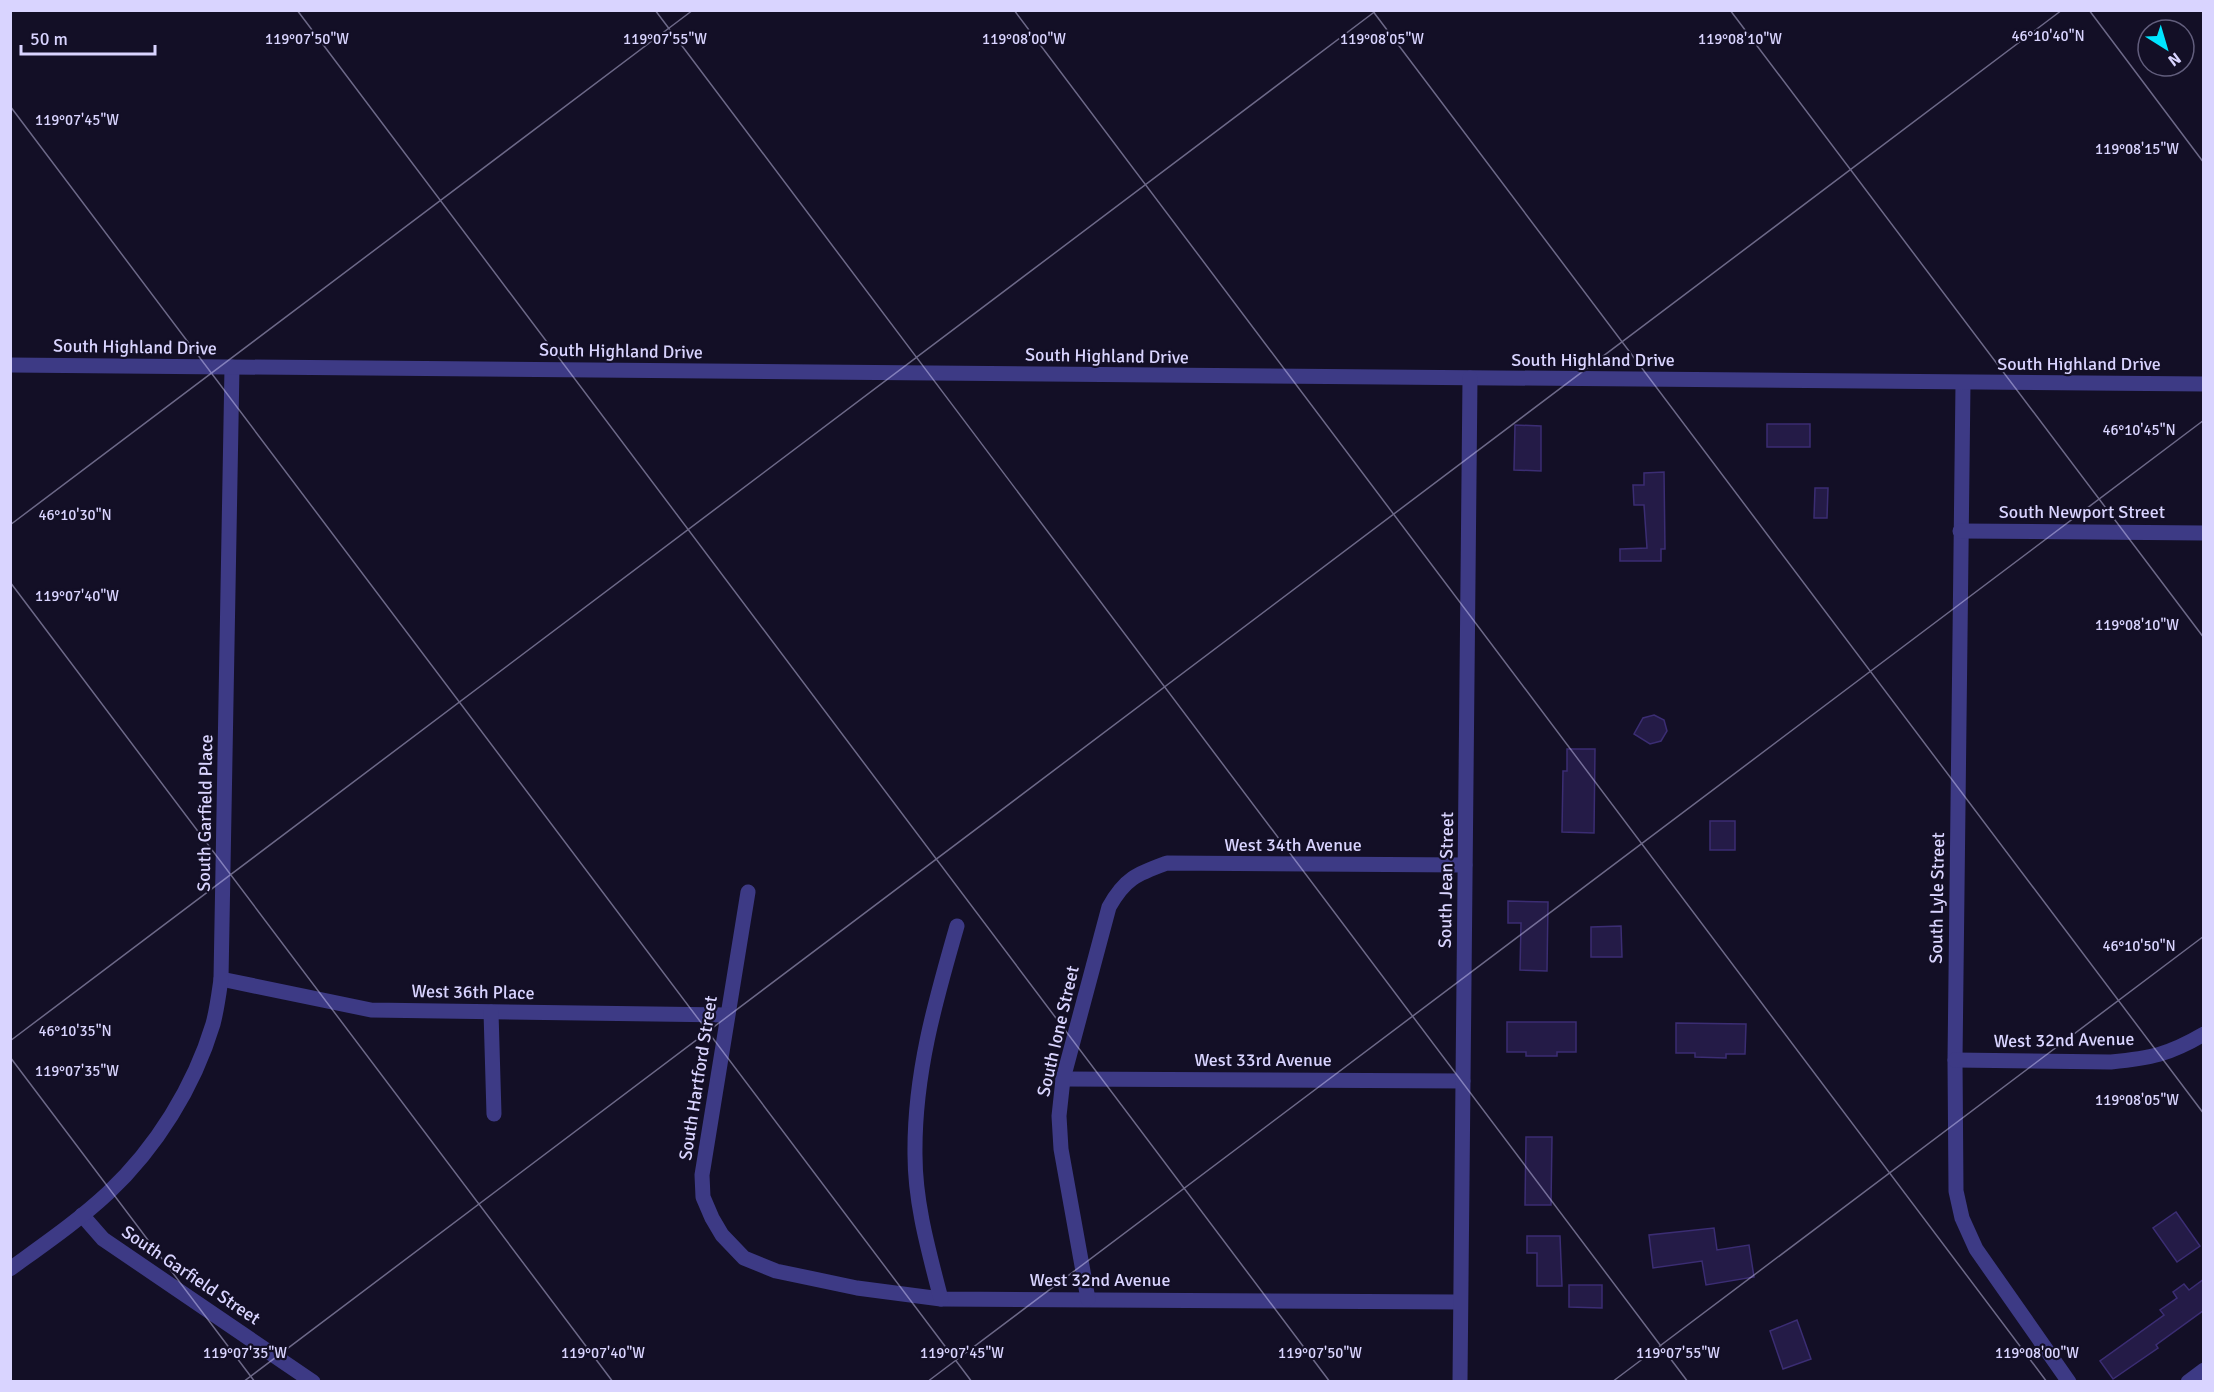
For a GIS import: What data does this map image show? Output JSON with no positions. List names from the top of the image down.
{
  "streets": {
    "street": [
      "South Highland Drive",
      "South Newport Street",
      "South Garfield Place",
      "West 34th Avenue",
      "South Jean Street",
      "South Lyle Street",
      "West 36th Place",
      "South Ione Street",
      "West 32nd Avenue",
      "West 33rd Avenue",
      "South Hartford Street",
      "South Garfield Street"
    ]
  },
  "crossings": [
    ["South Highland Drive", "South Garfield Place"],
    ["South Highland Drive", "South Jean Street"],
    ["South Highland Drive", "South Lyle Street"],
    ["South Newport Street", "South Lyle Street"],
    ["South Garfield Place", "West 36th Place"],
    ["South Garfield Place", "South Garfield Street"],
    ["West 34th Avenue", "South Jean Street"],
    ["West 34th Avenue", "South Ione Street"],
    ["South Jean Street", "West 32nd Avenue"],
    ["South Jean Street", "West 33rd Avenue"],
    ["South Lyle Street", "West 32nd Avenue"],
    ["West 36th Place", "South Hartford Street"],
    ["South Ione Street", "West 32nd Avenue"],
    ["South Ione Street", "West 33rd Avenue"],
    ["West 32nd Avenue", "South Hartford Street"]
  ],
  "scale_bar": "50 m",
  "north": "bottom right",
  "coordinates": [
    "46°10'40\"N",
    "119°08'05\"W",
    "119°08'10\"W",
    "119°07'50\"W",
    "119°07'55\"W",
    "119°08'00\"W",
    "119°07'45\"W",
    "119°08'15\"W",
    "46°10'45\"N",
    "46°10'30\"N",
    "119°07'40\"W",
    "46°10'50\"N",
    "46°10'35\"N",
    "119°07'35\"W"
  ]
}
